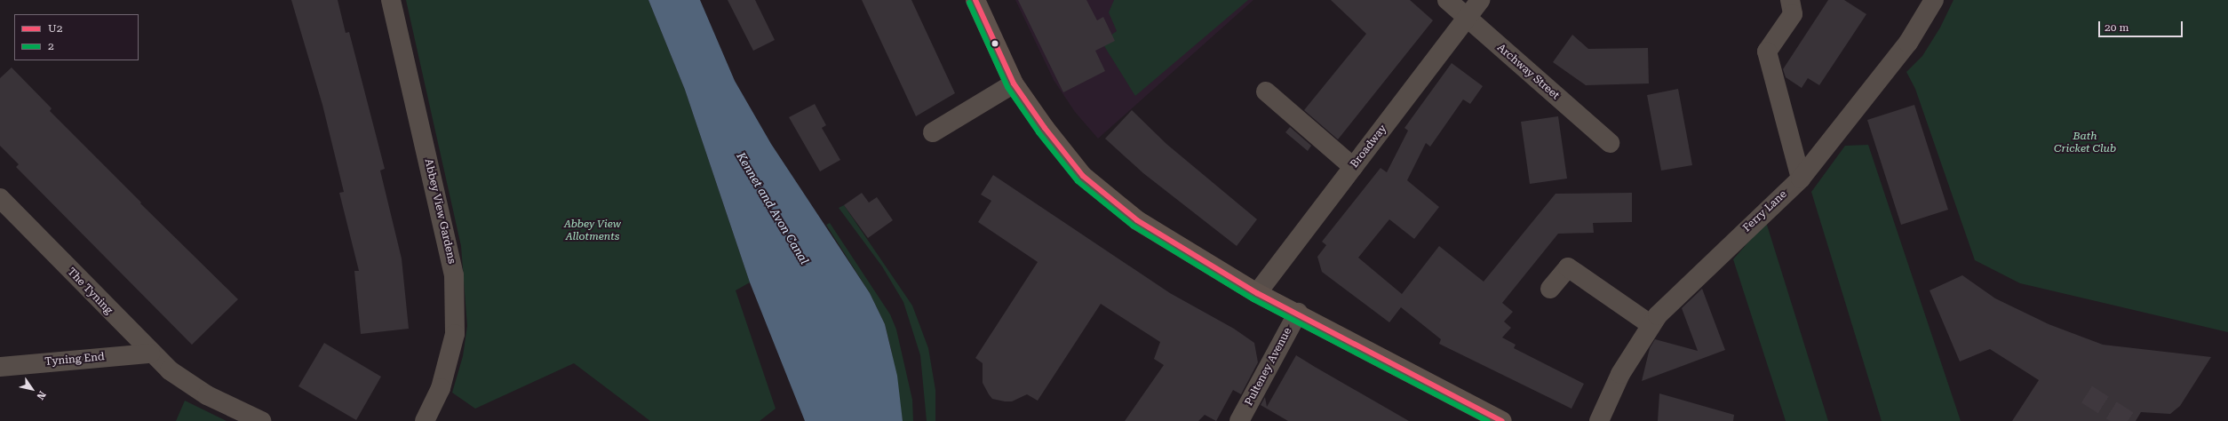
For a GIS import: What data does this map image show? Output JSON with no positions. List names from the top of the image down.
{
  "streets": {
    "street": [
      "Archway Street",
      "Broadway",
      "Abbey View Gardens",
      "Ferry Lane",
      "The Tyning",
      "Tyning End",
      "Pulteney Avenue"
    ]
  },
  "crossings": [
    ["Archway Street", "Broadway"],
    ["The Tyning", "Tyning End"]
  ],
  "water": ["Kennet and Avon Canal"],
  "parks": ["Bath Cricket Club", "Abbey View Allotments"],
  "lines": ["transit line U2", "transit line 2"],
  "legend": ["U2", "2"],
  "scale_bar": "20 m",
  "north": "bottom right"
}
